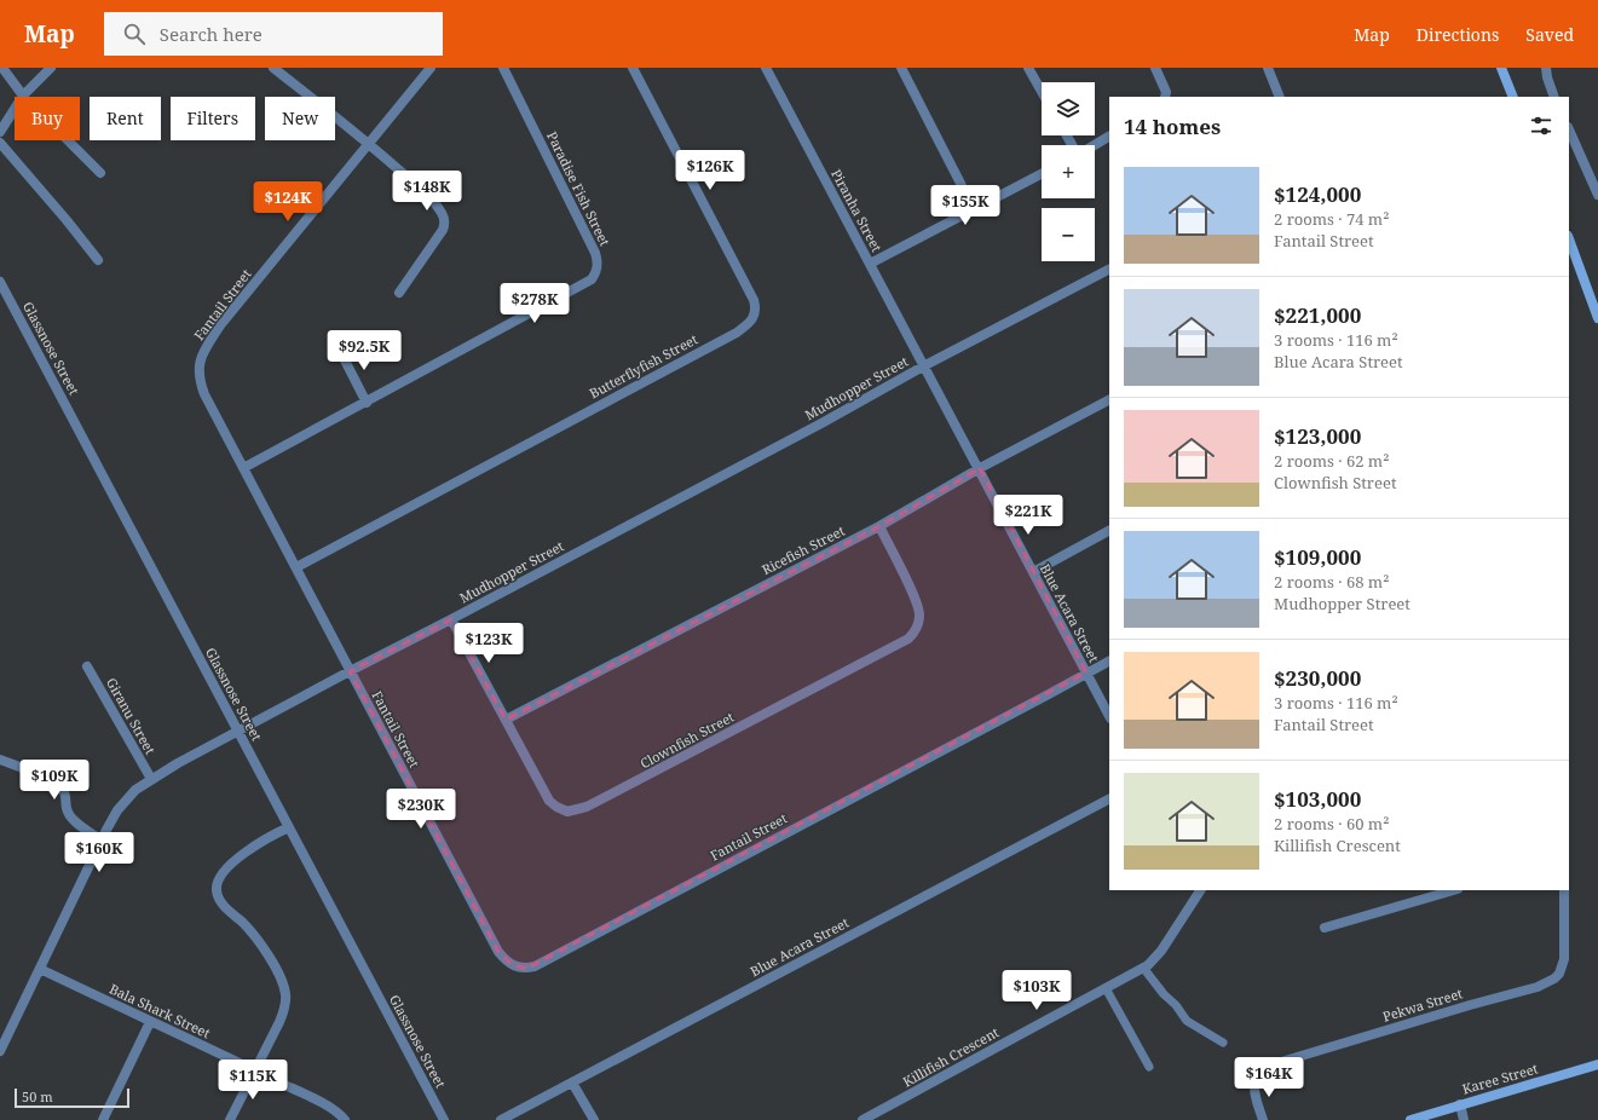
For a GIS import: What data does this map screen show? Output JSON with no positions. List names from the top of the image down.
{
  "streets": {
    "street": [
      "Paradise Fish Street",
      "Piranha Street",
      "Fantail Street",
      "Glassnose Street",
      "Butterflyfish Street",
      "Mudhopper Street",
      "Ricefish Street",
      "Blue Acara Street",
      "Giranu Street",
      "Clownfish Street",
      "Pekwa Street",
      "Bala Shark Street",
      "Killifish Crescent",
      "Karee Street"
    ]
  },
  "crossings": [
    ["Paradise Fish Street", "Fantail Street"],
    ["Piranha Street", "Mudhopper Street"],
    ["Piranha Street", "Blue Acara Street"],
    ["Fantail Street", "Butterflyfish Street"],
    ["Fantail Street", "Mudhopper Street"],
    ["Fantail Street", "Blue Acara Street"],
    ["Glassnose Street", "Mudhopper Street"],
    ["Mudhopper Street", "Blue Acara Street"],
    ["Mudhopper Street", "Giranu Street"],
    ["Mudhopper Street", "Clownfish Street"],
    ["Mudhopper Street", "Bala Shark Street"],
    ["Ricefish Street", "Blue Acara Street"],
    ["Ricefish Street", "Clownfish Street"]
  ],
  "scale_bar": "50 m",
  "page": {
    "header": "Map",
    "search": "Search here",
    "nav": ["Map", "Directions", "Saved"],
    "map_buttons": ["+", "−"],
    "chip": [
      "Buy",
      "Rent",
      "Filters",
      "New"
    ],
    "heading": "14 homes",
    "price": [
      "$126K",
      "$148K",
      "$124K",
      "$155K",
      "$278K",
      "$92.5K",
      "$221K",
      "$123K",
      "$109K",
      "$230K",
      "$160K",
      "$103K",
      "$164K",
      "$115K"
    ],
    "list": [
      {
        "name": "$124,000",
        "note": "2 rooms · 74 m² · Fantail Street"
      },
      {
        "name": "$221,000",
        "note": "3 rooms · 116 m² · Blue Acara Street"
      },
      {
        "name": "$123,000",
        "note": "2 rooms · 62 m² · Clownfish Street"
      },
      {
        "name": "$109,000",
        "note": "2 rooms · 68 m² · Mudhopper Street"
      },
      {
        "name": "$230,000",
        "note": "3 rooms · 116 m² · Fantail Street"
      },
      {
        "name": "$103,000",
        "note": "2 rooms · 60 m² · Killifish Crescent"
      }
    ],
    "scale": "50 m"
  }
}
